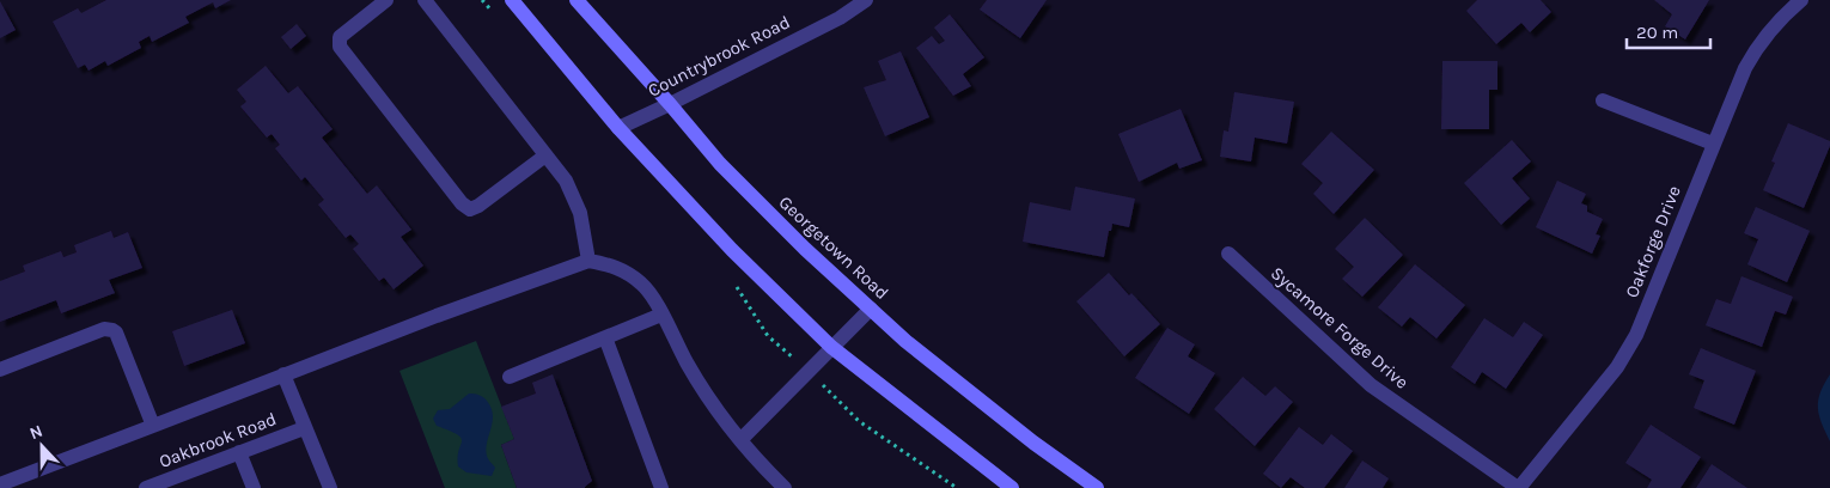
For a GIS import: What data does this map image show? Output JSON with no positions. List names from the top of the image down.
{
  "streets": {
    "main road": ["Georgetown Road"],
    "street": [
      "Countrybrook Road",
      "Oakforge Drive",
      "Sycamore Forge Drive",
      "Oakbrook Road"
    ]
  },
  "crossings": [
    ["Countrybrook Road", "Georgetown Road"],
    ["Oakforge Drive", "Sycamore Forge Drive"]
  ],
  "scale_bar": "20 m",
  "north": "top"
}
